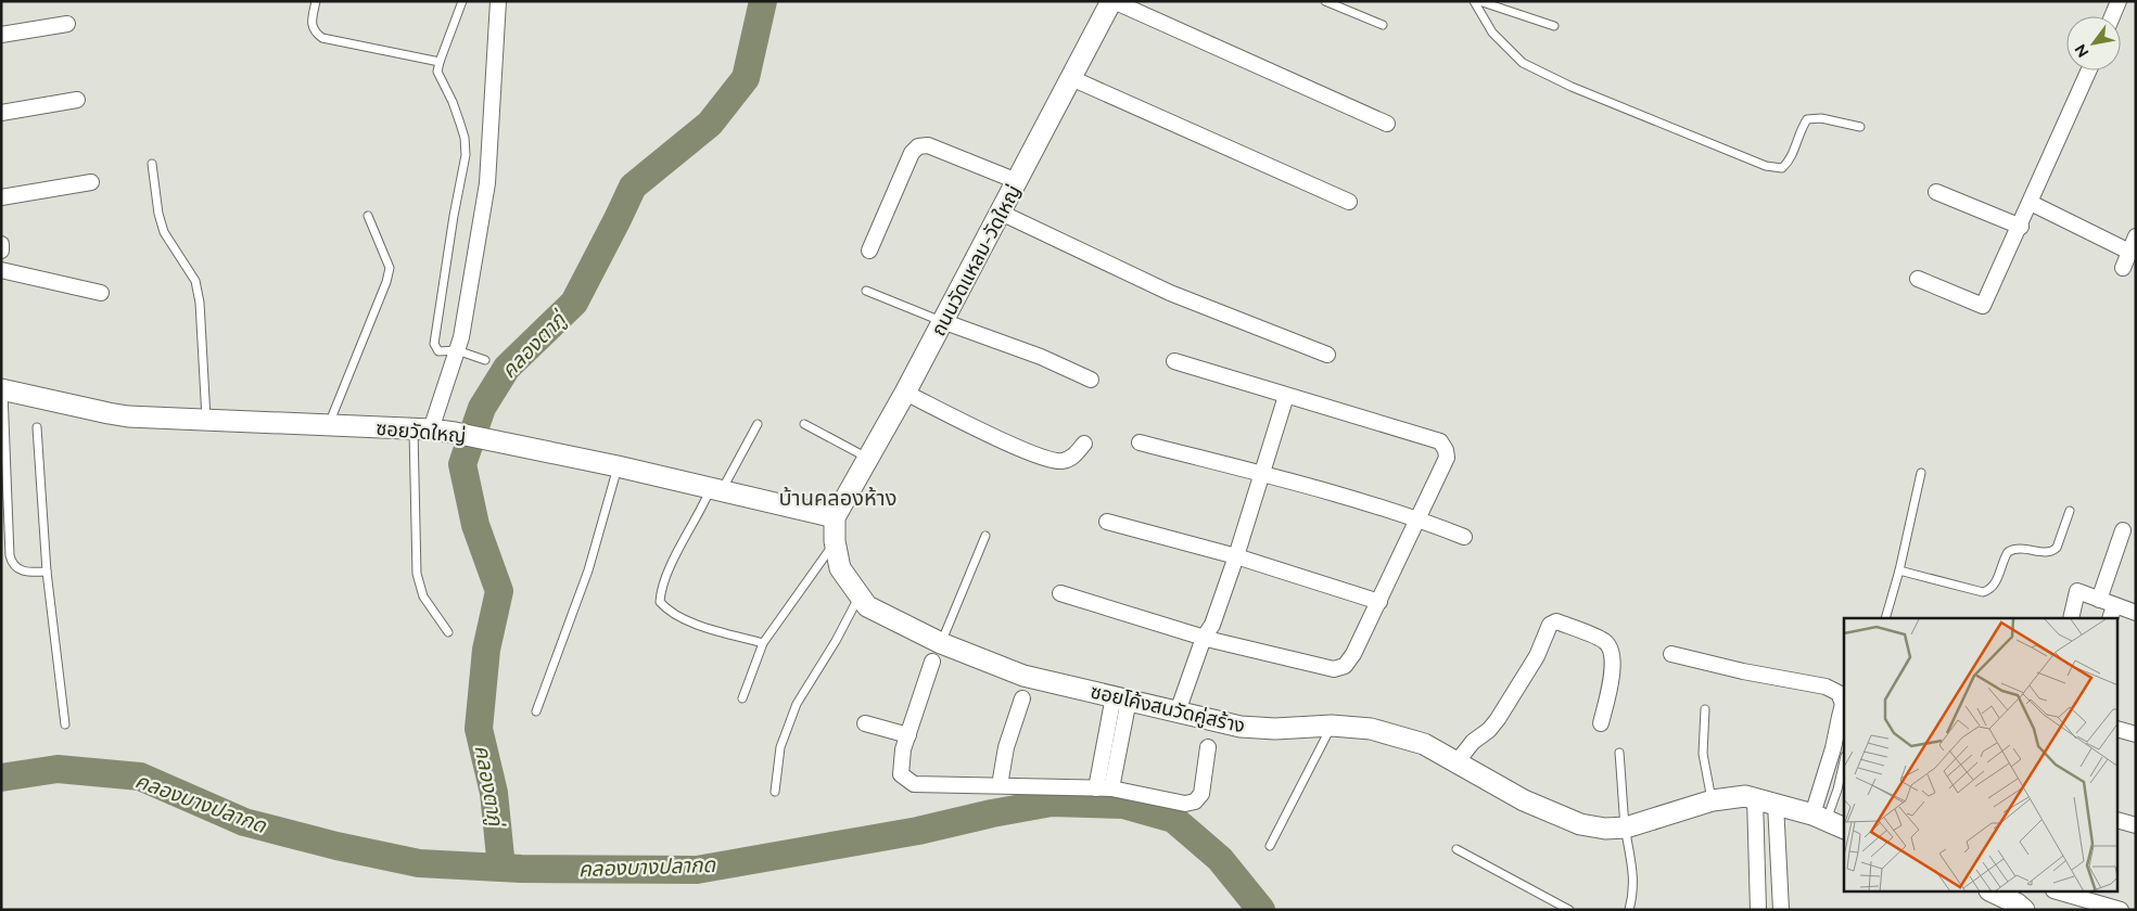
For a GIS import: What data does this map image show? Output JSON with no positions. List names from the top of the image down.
{
  "streets": {
    "street": ["ถนนวัดแหลม-วัดใหญ่", "ซอยวัดใหญ่", "ซอยโค้งสนวัดคู่สร้าง"]
  },
  "crossings": [
    ["ถนนวัดแหลม-วัดใหญ่", "ซอยวัดใหญ่"],
    ["ถนนวัดแหลม-วัดใหญ่", "ซอยโค้งสนวัดคู่สร้าง"],
    ["ซอยวัดใหญ่", "ซอยโค้งสนวัดคู่สร้าง"]
  ],
  "districts": ["บ้านคลองห้าง"],
  "water": ["คลองตาภู่", "คลองบางปลากด"],
  "north": "bottom left"
}
